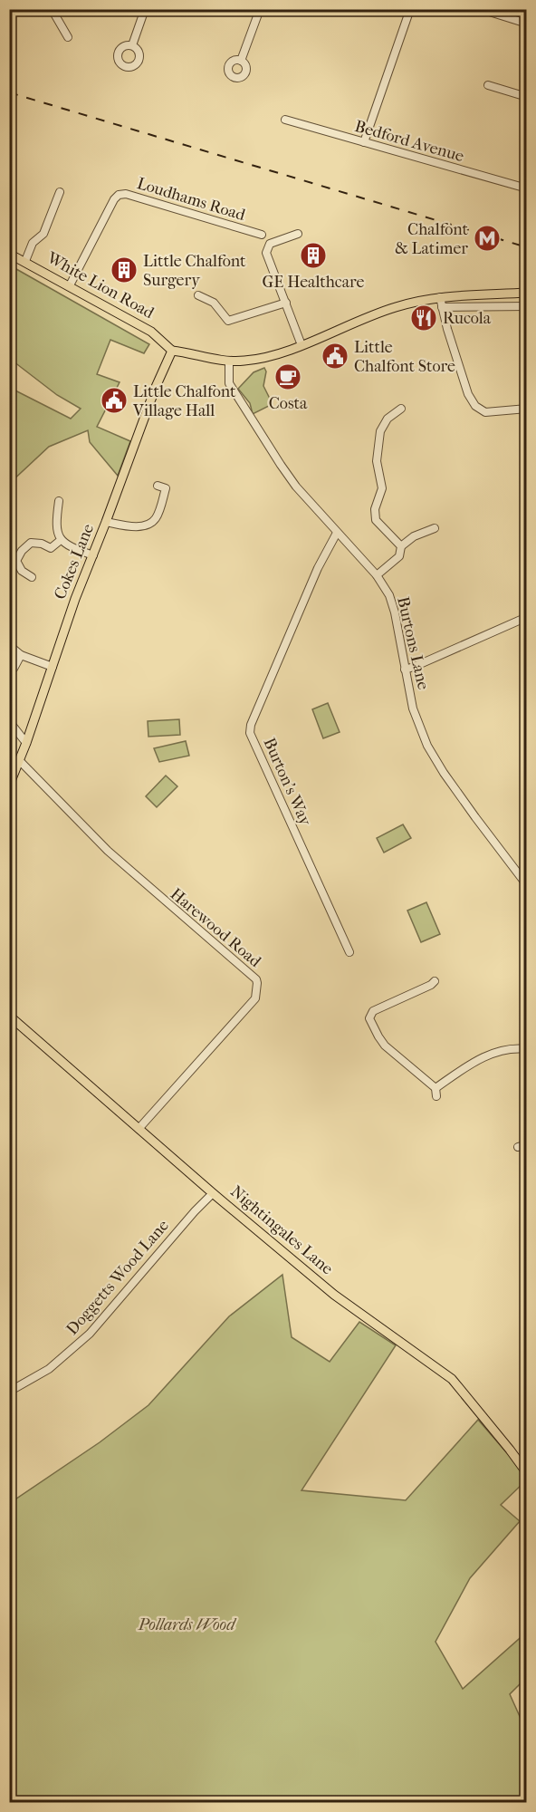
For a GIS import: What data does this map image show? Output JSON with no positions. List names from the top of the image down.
{
  "streets": {
    "main road": ["White Lion Road", "Cokes Lane", "Nightingales Lane"],
    "street": [
      "Bedford Avenue",
      "Loudhams Road",
      "Burtons Lane",
      "Burton's Way",
      "Harewood Road",
      "Doggetts Wood Lane"
    ]
  },
  "crossings": [
    ["Loudhams Road", "White Lion Road"],
    ["White Lion Road", "Cokes Lane"],
    ["Cokes Lane", "Harewood Road"],
    ["Burtons Lane", "Burton's Way"],
    ["Harewood Road", "Nightingales Lane"],
    ["Nightingales Lane", "Doggetts Wood Lane"]
  ],
  "parks": ["Pollards Wood"],
  "places": {
    "metro station": ["Chalfont & Latimer"],
    "building": ["GE Healthcare", "Little Chalfont Surgery"],
    "restaurant": ["Rucola"],
    "public building": ["Little Chalfont Store", "Little Chalfont Village Hall"],
    "cafe": ["Costa"]
  }
}
